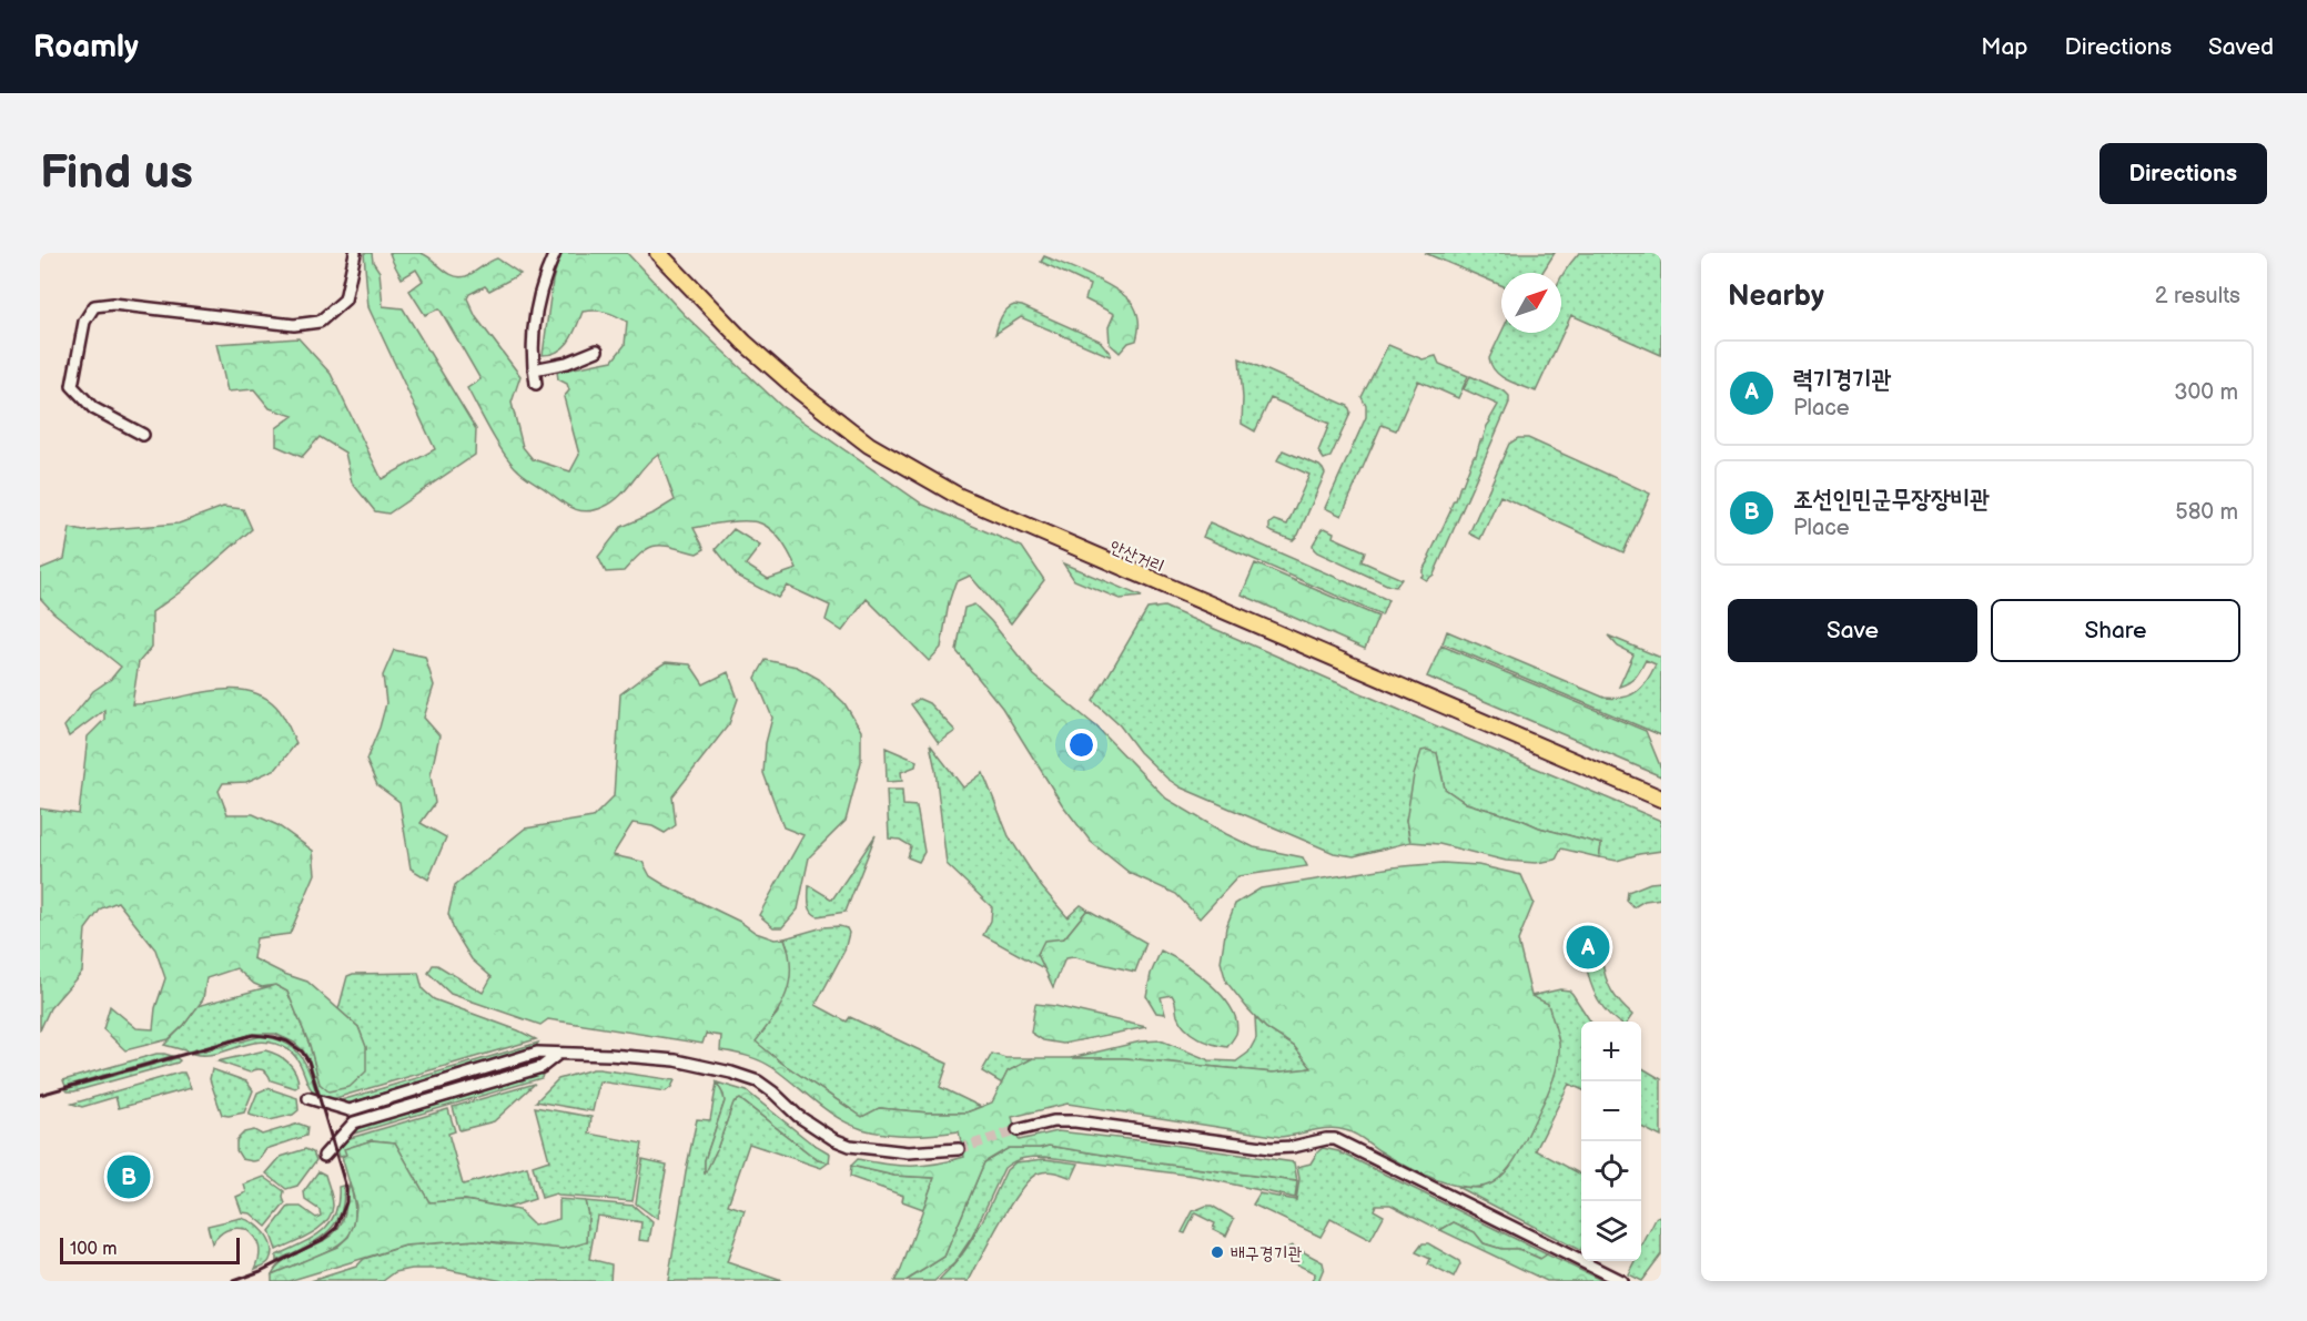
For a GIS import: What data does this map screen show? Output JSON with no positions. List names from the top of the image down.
{
  "streets": {
    "main road": ["안산거리"]
  },
  "places": ["배구경기관"],
  "scale_bar": "100 m",
  "north": "top right",
  "page": {
    "header": "Roamly",
    "nav": ["Map", "Directions", "Saved"],
    "buttons": [
      "Directions",
      ["Save", "Share"]
    ],
    "title": "Find us",
    "heading": ["Nearby", "2 results"],
    "list": [
      {
        "mark": "A",
        "name": "력기경기관",
        "note": "Place",
        "value": "300 m"
      },
      {
        "mark": "B",
        "name": "조선인민군무장장비관",
        "note": "Place",
        "value": "580 m"
      }
    ],
    "pins": ["A", "B"],
    "map_buttons": ["+", "−"],
    "scale": "100 m"
  }
}
